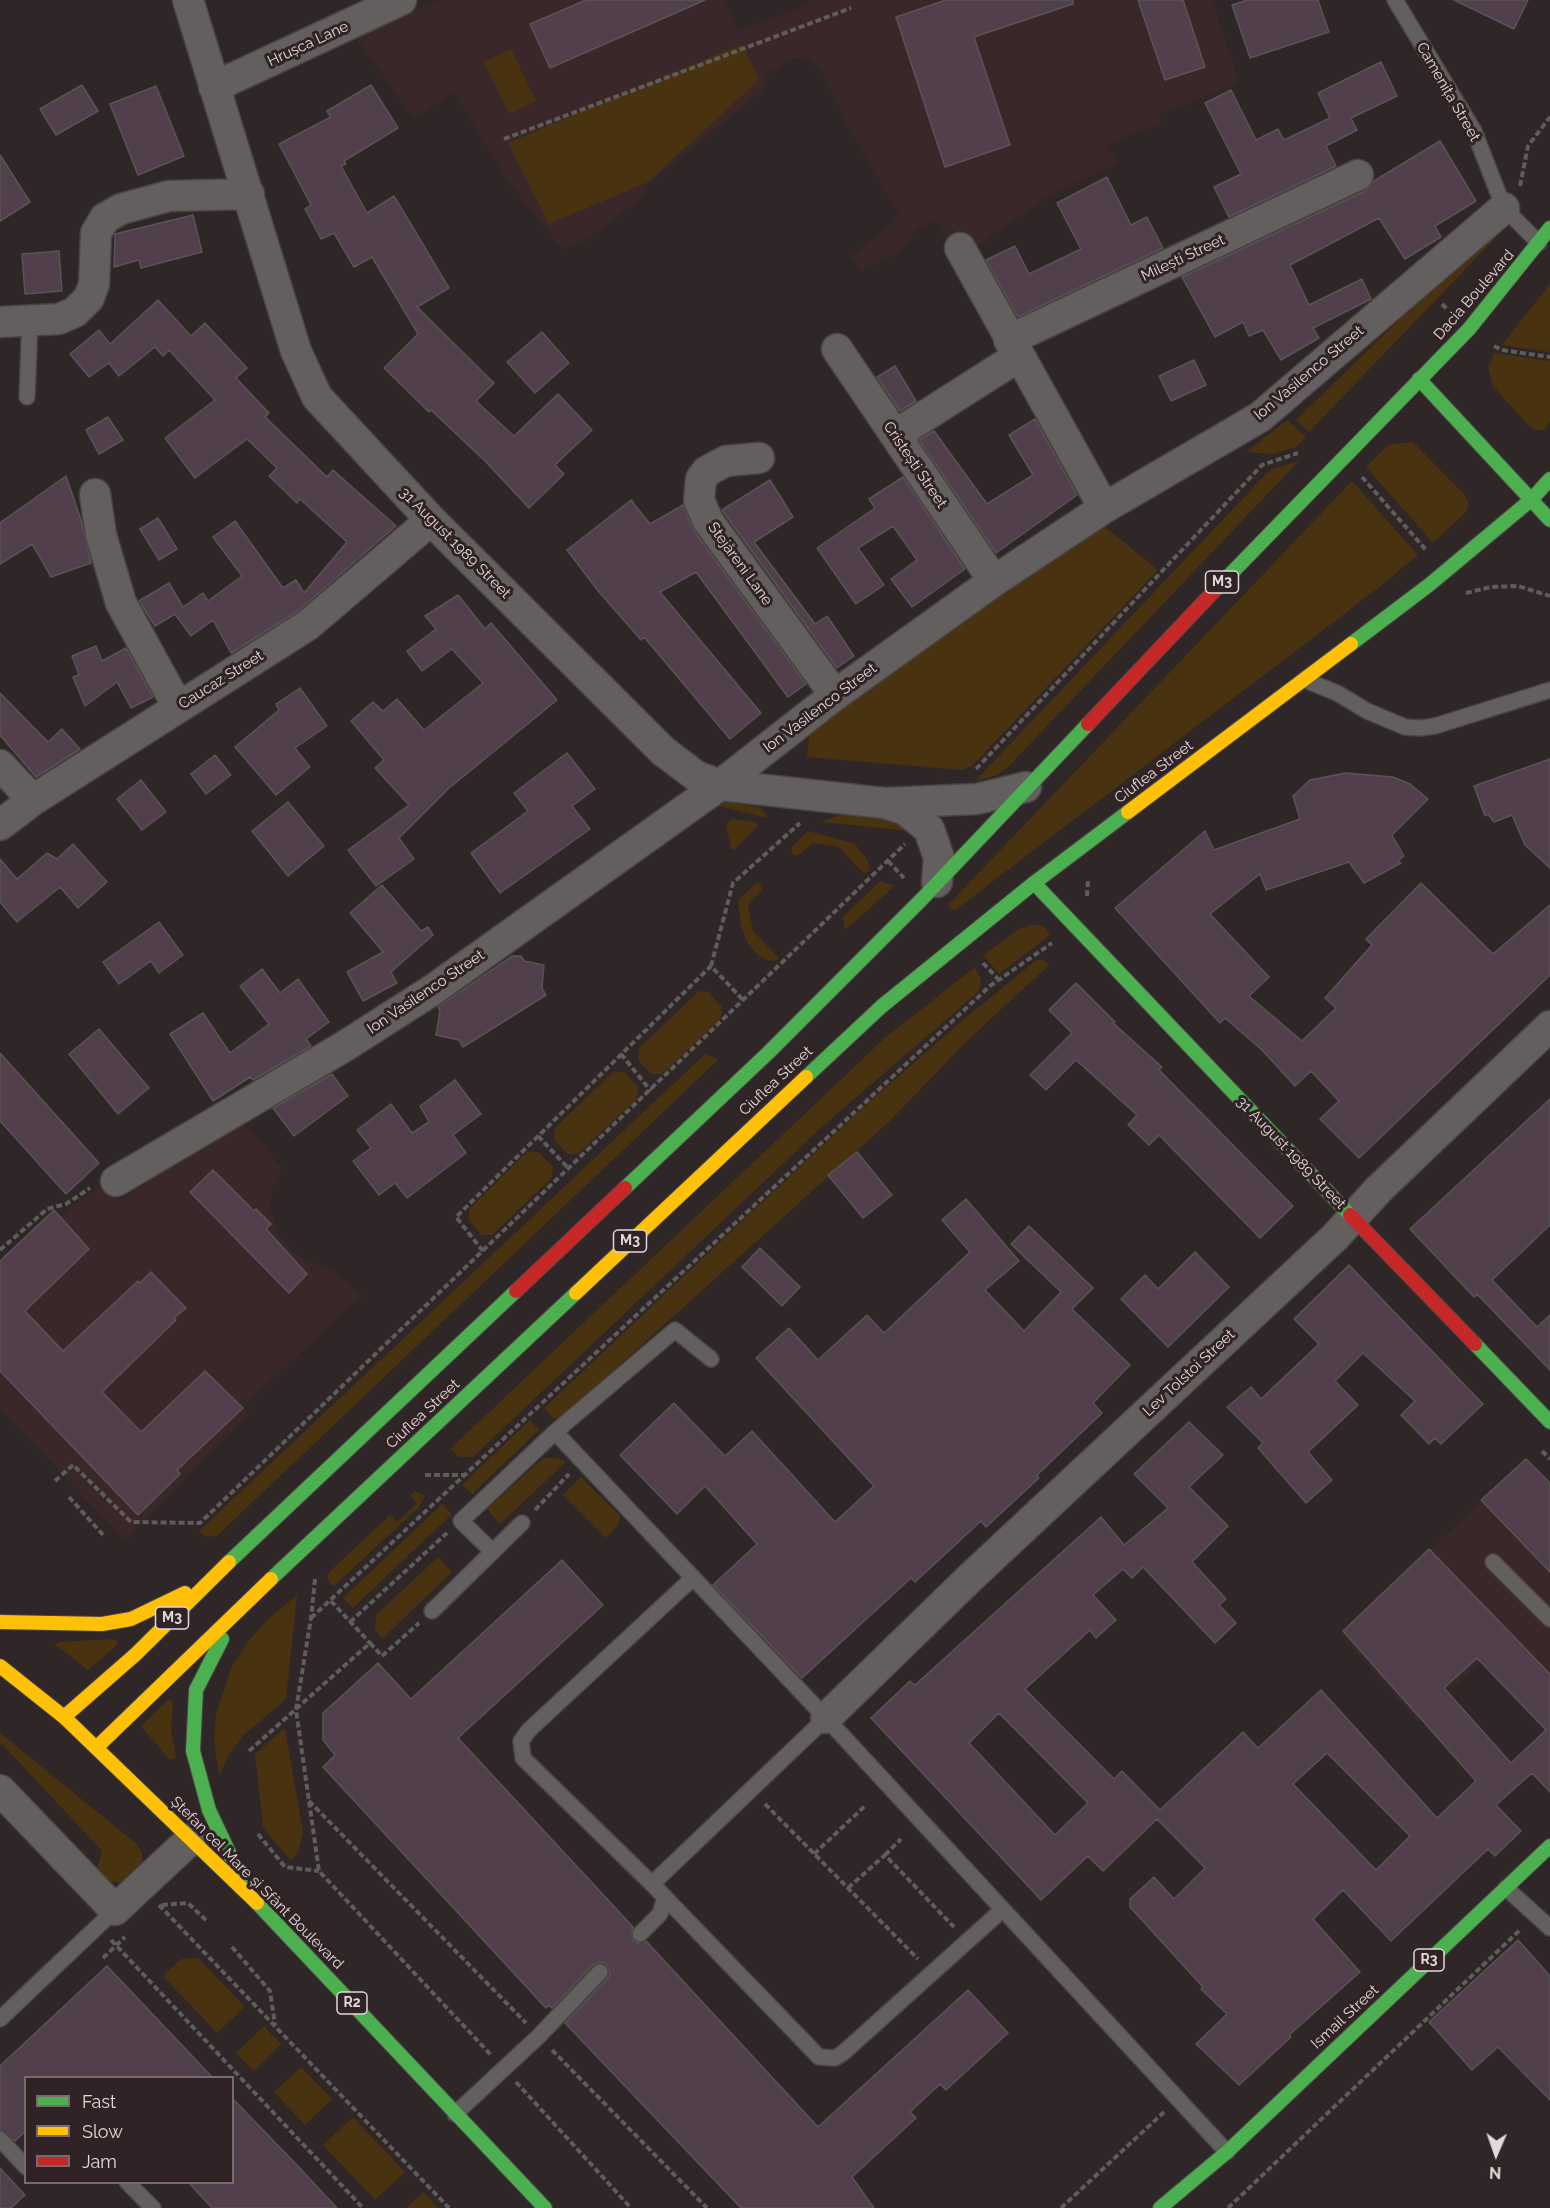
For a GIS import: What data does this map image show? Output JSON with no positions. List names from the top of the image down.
{
  "streets": {
    "main road": [
      "Dacia Boulevard",
      "31 August 1989 Street",
      "M3",
      "Ciuflea Street",
      "Ștefan cel Mare și Sfânt Boulevard",
      "R3",
      "R2",
      "Ismail Street"
    ],
    "street": [
      "Hrușca Lane",
      "Milești Street",
      "Ion Vasilenco Street",
      "Cristești Street",
      "Stejăreni Lane",
      "Caucaz Street",
      "Lev Tolstoi Street"
    ],
    "lane": ["Camenița Street"]
  },
  "crossings": [
    ["Hrușca Lane", "31 August 1989 Street"],
    ["Camenița Street", "Dacia Boulevard"],
    ["Camenița Street", "Ion Vasilenco Street"],
    ["Milești Street", "Cristești Street"],
    ["Dacia Boulevard", "Ciuflea Street"],
    ["Ion Vasilenco Street", "Cristești Street"],
    ["Ion Vasilenco Street", "31 August 1989 Street"],
    ["Ion Vasilenco Street", "Stejăreni Lane"],
    ["31 August 1989 Street", "Caucaz Street"],
    ["31 August 1989 Street", "Ciuflea Street"],
    ["31 August 1989 Street", "Lev Tolstoi Street"],
    ["M3", "Ciuflea Street"],
    ["Ciuflea Street", "Ștefan cel Mare și Sfânt Boulevard"],
    ["Ciuflea Street", "R2"],
    ["Ștefan cel Mare și Sfânt Boulevard", "R2"]
  ],
  "legend": ["Fast", "Slow", "Jam"],
  "north": "bottom"
}
